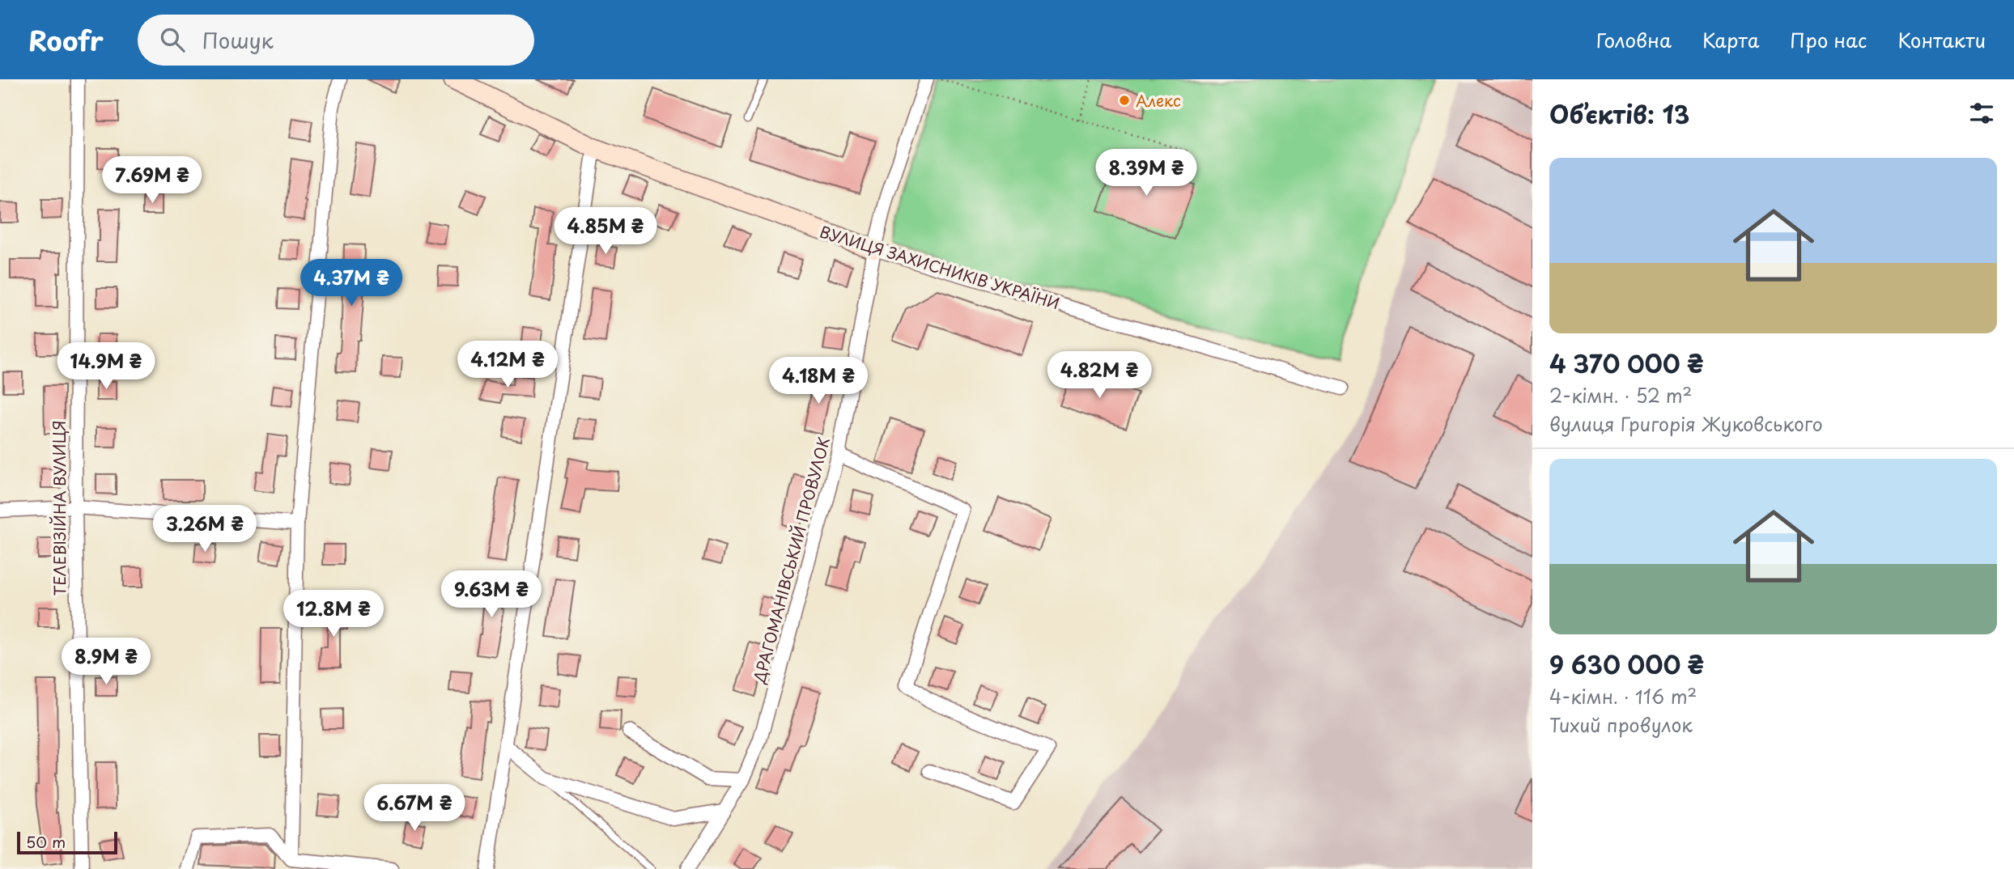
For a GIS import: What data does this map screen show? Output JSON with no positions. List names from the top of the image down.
{
  "streets": {
    "street": ["ВУЛИЦЯ ЗАХИСНИКІВ УКРАЇНИ", "ТЕЛЕВІЗІЙНА ВУЛИЦЯ", "ДРАГОМАНІВСЬКИЙ ПРОВУЛОК"]
  },
  "crossings": [
    ["ВУЛИЦЯ ЗАХИСНИКІВ УКРАЇНИ", "ДРАГОМАНІВСЬКИЙ ПРОВУЛОК"]
  ],
  "places": ["Алекс"],
  "scale_bar": "50 m",
  "page": {
    "header": "Roofr",
    "search": "Пошук",
    "nav": [
      "Головна",
      "Карта",
      "Про нас",
      "Контакти"
    ],
    "heading": "Об’єктів: 13",
    "list": [
      {
        "name": "4 370 000 ₴",
        "note": "2-кімн. · 52 m² · вулиця Григорія Жуковського"
      },
      {
        "name": "9 630 000 ₴",
        "note": "4-кімн. · 116 m² · Тихий провулок"
      }
    ],
    "price": [
      "8.39M ₴",
      "7.69M ₴",
      "4.85M ₴",
      "4.37M ₴",
      "4.12M ₴",
      "14.9M ₴",
      "4.82M ₴",
      "4.18M ₴",
      "3.26M ₴",
      "9.63M ₴",
      "12.8M ₴",
      "8.9M ₴",
      "6.67M ₴"
    ],
    "scale": "50 m"
  }
}
